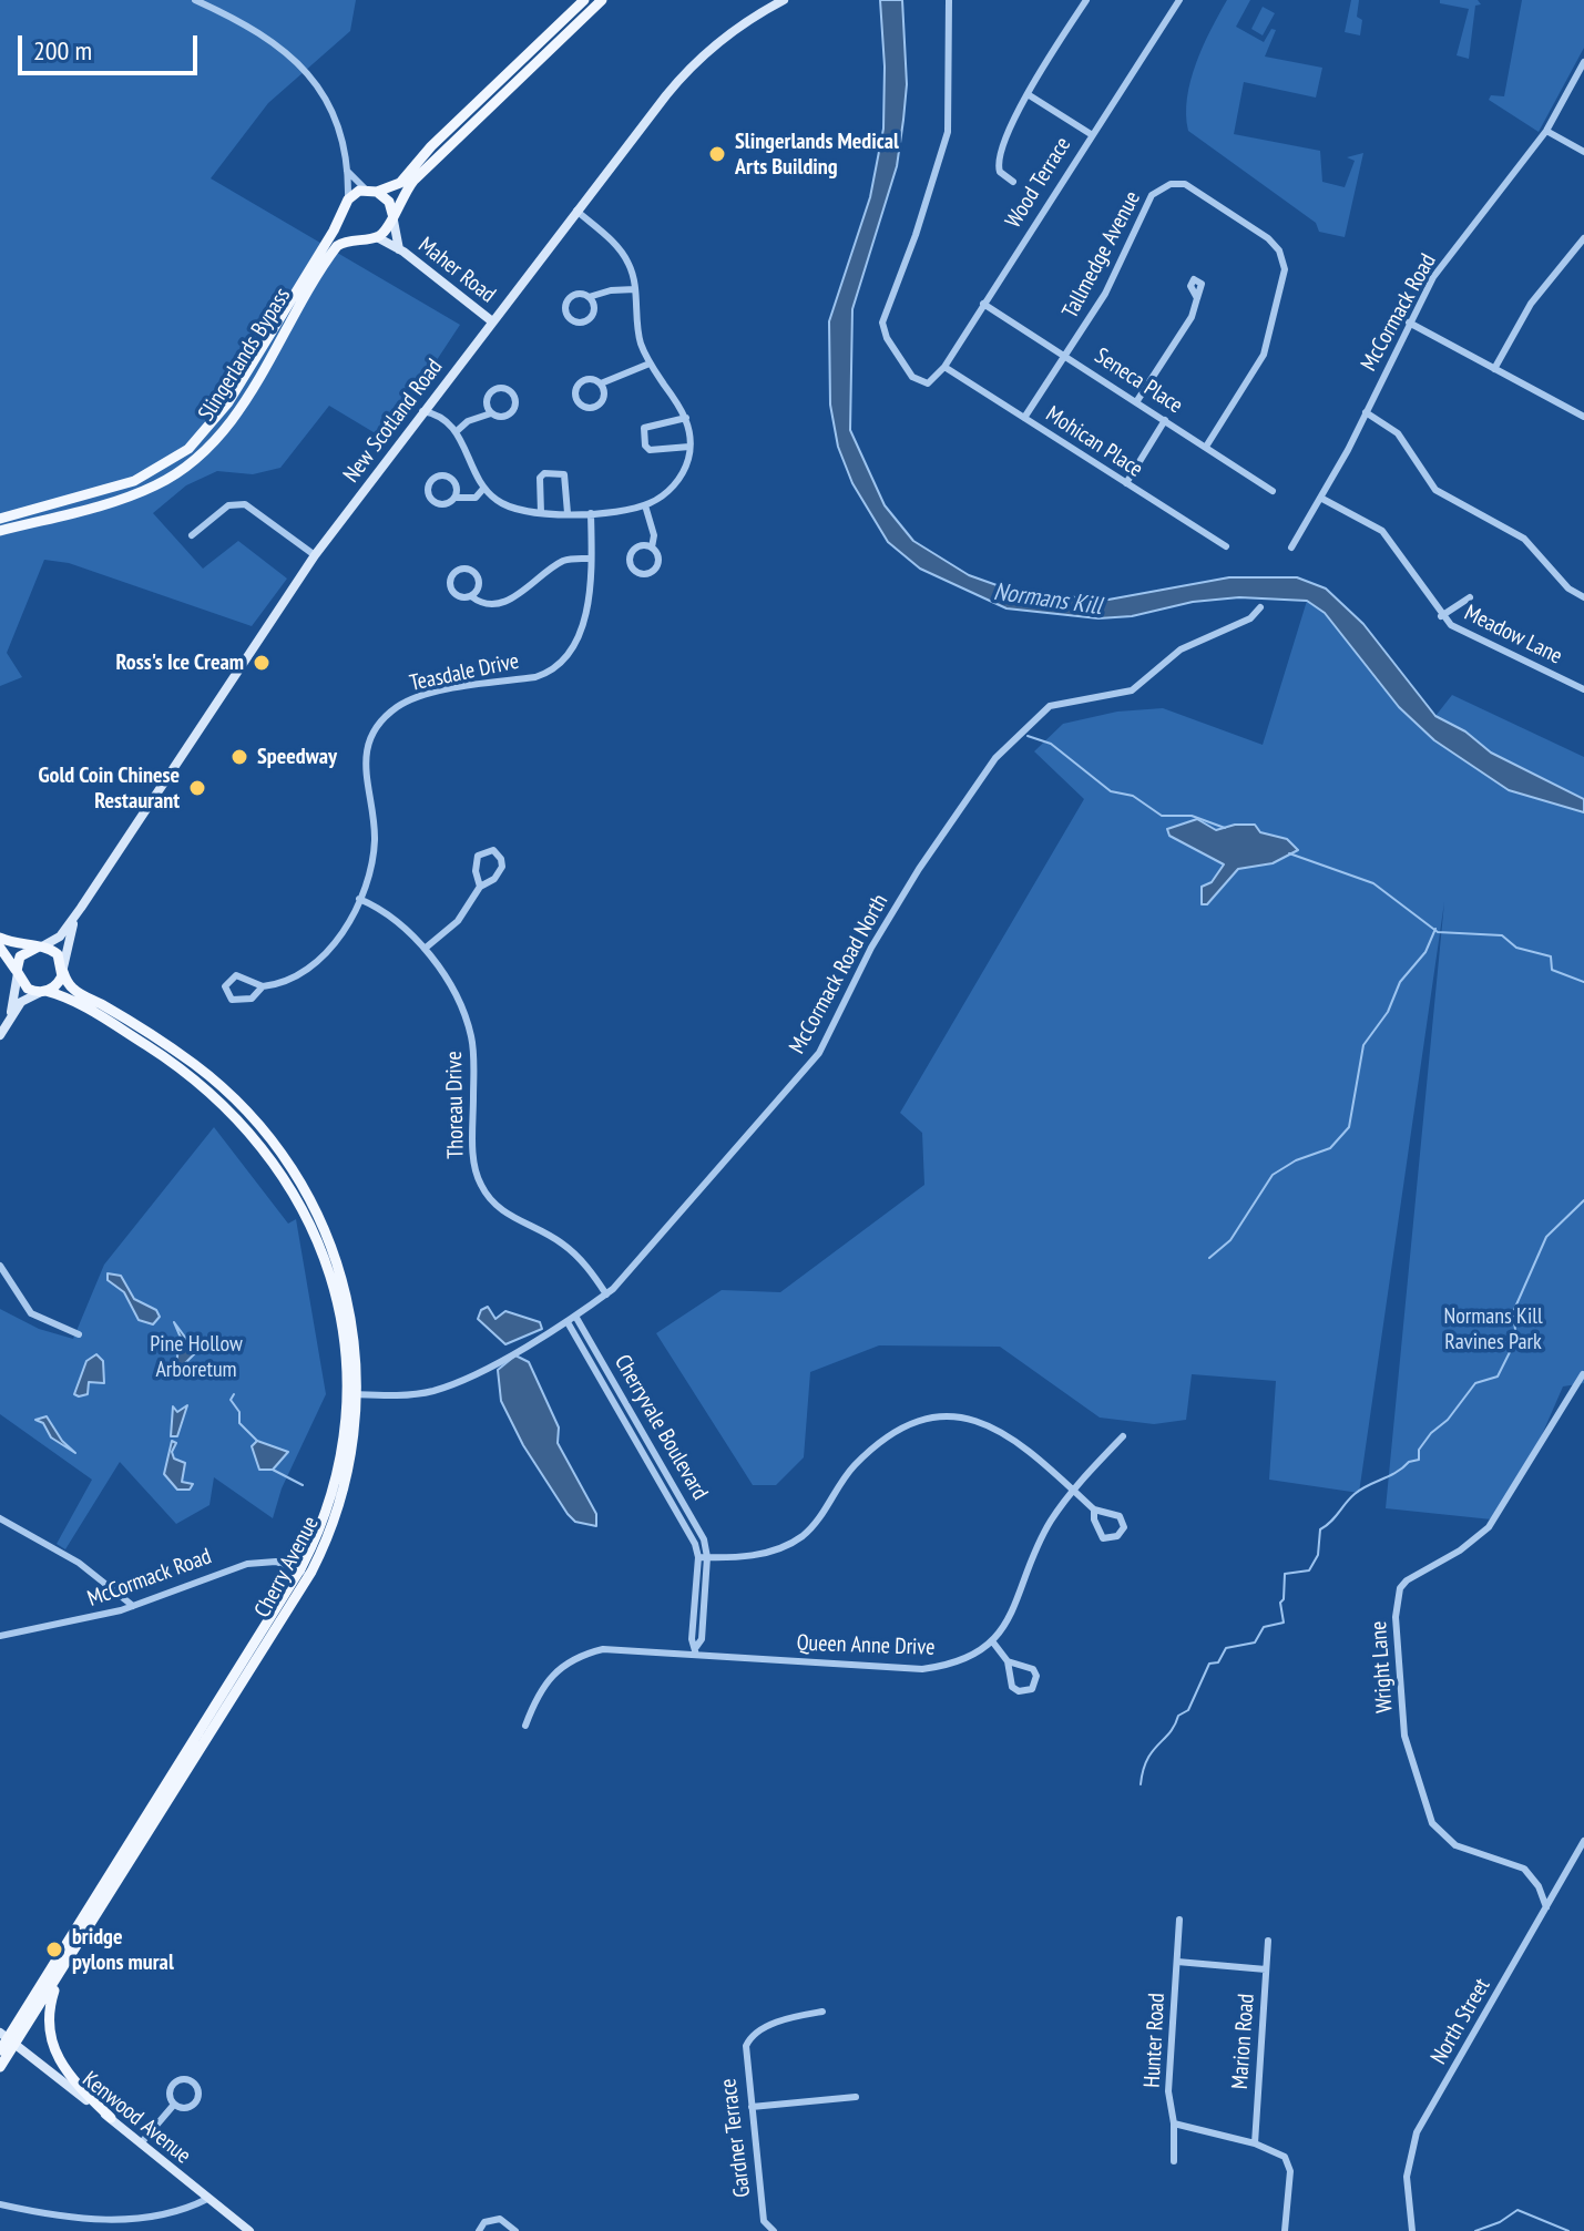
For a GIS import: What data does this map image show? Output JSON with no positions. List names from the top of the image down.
{
  "streets": {
    "main road": ["Slingerlands Bypass", "Cherry Avenue"],
    "street": [
      "Wood Terrace",
      "Tallmedge Avenue",
      "Maher Road",
      "McCormack Road",
      "Seneca Place",
      "New Scotland Road",
      "Mohican Place",
      "Meadow Lane",
      "Teasdale Drive",
      "McCormack Road North",
      "Thoreau Drive",
      "Cherryvale Boulevard",
      "Queen Anne Drive",
      "Wright Lane",
      "North Street",
      "Hunter Road",
      "Marion Road",
      "Kenwood Avenue",
      "Gardner Terrace"
    ]
  },
  "crossings": [
    ["Wood Terrace", "Seneca Place"],
    ["Wood Terrace", "Mohican Place"],
    ["Tallmedge Avenue", "Seneca Place"],
    ["Tallmedge Avenue", "Mohican Place"],
    ["Maher Road", "Slingerlands Bypass"],
    ["Maher Road", "New Scotland Road"],
    ["McCormack Road", "Meadow Lane"],
    ["McCormack Road", "Cherry Avenue"],
    ["New Scotland Road", "Cherry Avenue"],
    ["Teasdale Drive", "Thoreau Drive"],
    ["McCormack Road North", "Thoreau Drive"],
    ["McCormack Road North", "Cherryvale Boulevard"],
    ["McCormack Road North", "Cherry Avenue"],
    ["Cherry Avenue", "Kenwood Avenue"],
    ["Wright Lane", "North Street"]
  ],
  "water": ["Normans Kill"],
  "parks": ["Normans Kill Ravines Park", "Pine Hollow Arboretum"],
  "places": [
    "Slingerlands Medical Arts Building",
    "Ross's Ice Cream",
    "Speedway",
    "Gold Coin Chinese Restaurant",
    "bridge pylons mural"
  ],
  "scale_bar": "200 m"
}
